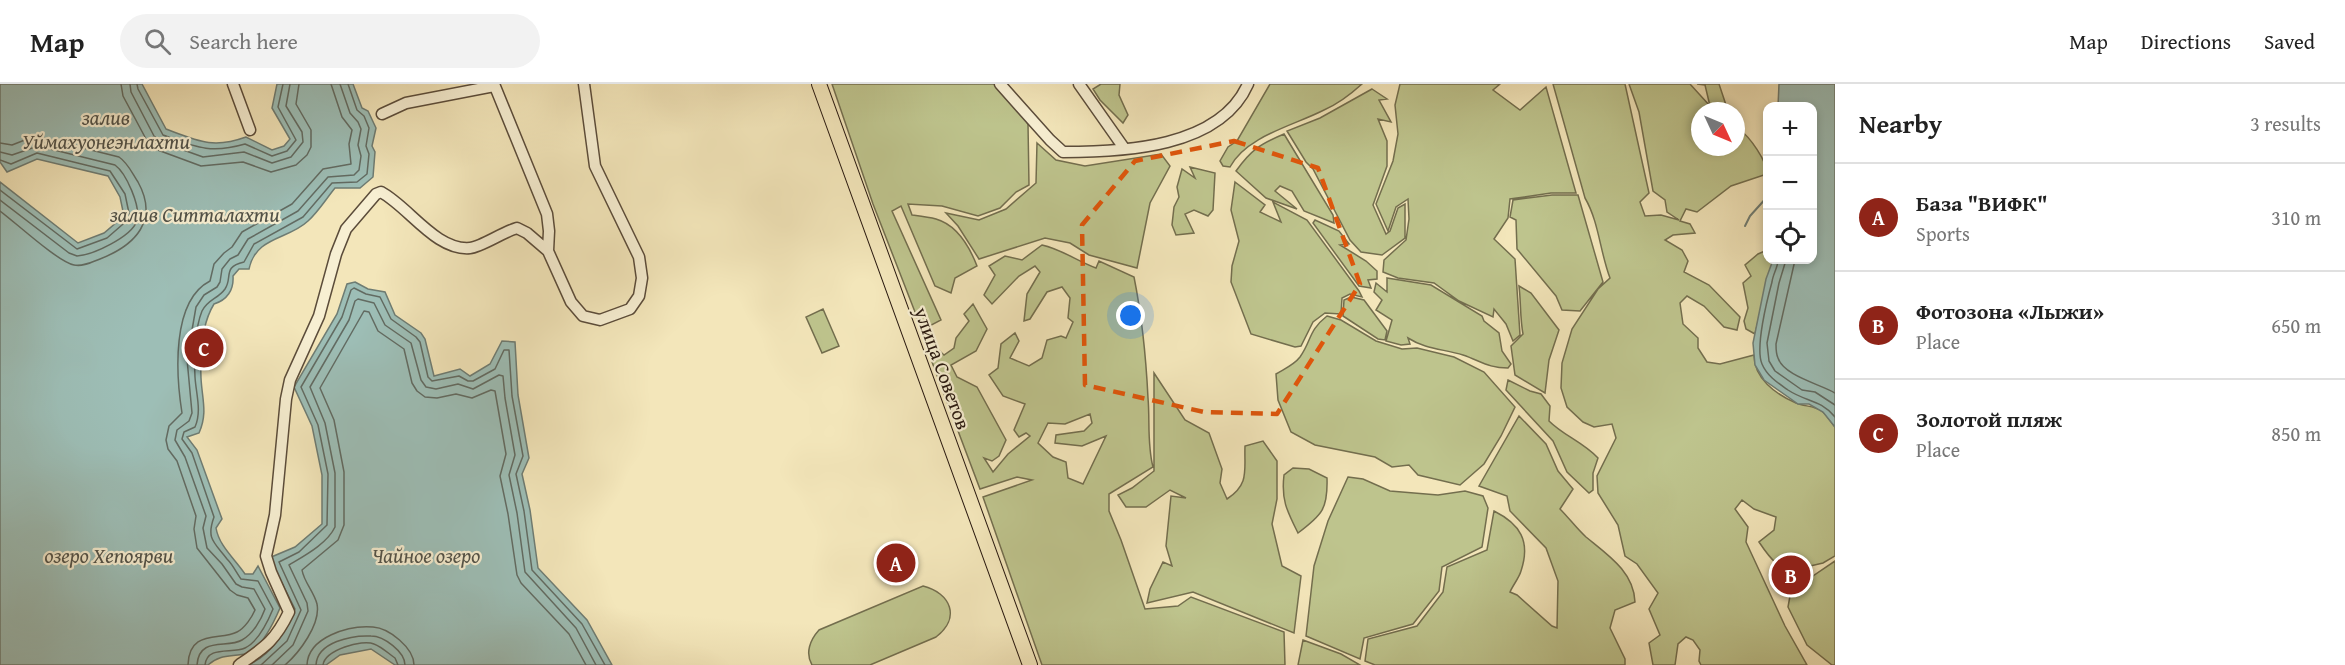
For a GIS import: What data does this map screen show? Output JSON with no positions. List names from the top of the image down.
{
  "streets": {
    "main road": ["улица Советов"]
  },
  "water": [
    "залив Уймахуонеэнлахти",
    "залив Ситталахти",
    "озеро Хепоярви",
    "Чайное озеро"
  ],
  "north": "bottom right",
  "page": {
    "header": "Map",
    "search": "Search here",
    "nav": ["Map", "Directions", "Saved"],
    "heading": ["Nearby", "3 results"],
    "map_buttons": ["+", "−"],
    "list": [
      {
        "mark": "A",
        "name": "База \"ВИФК\"",
        "note": "Sports",
        "value": "310 m"
      },
      {
        "mark": "B",
        "name": "Фотозона «Лыжи»",
        "note": "Place",
        "value": "650 m"
      },
      {
        "mark": "C",
        "name": "Золотой пляж",
        "note": "Place",
        "value": "850 m"
      }
    ],
    "pins": ["C", "A", "B"]
  }
}
